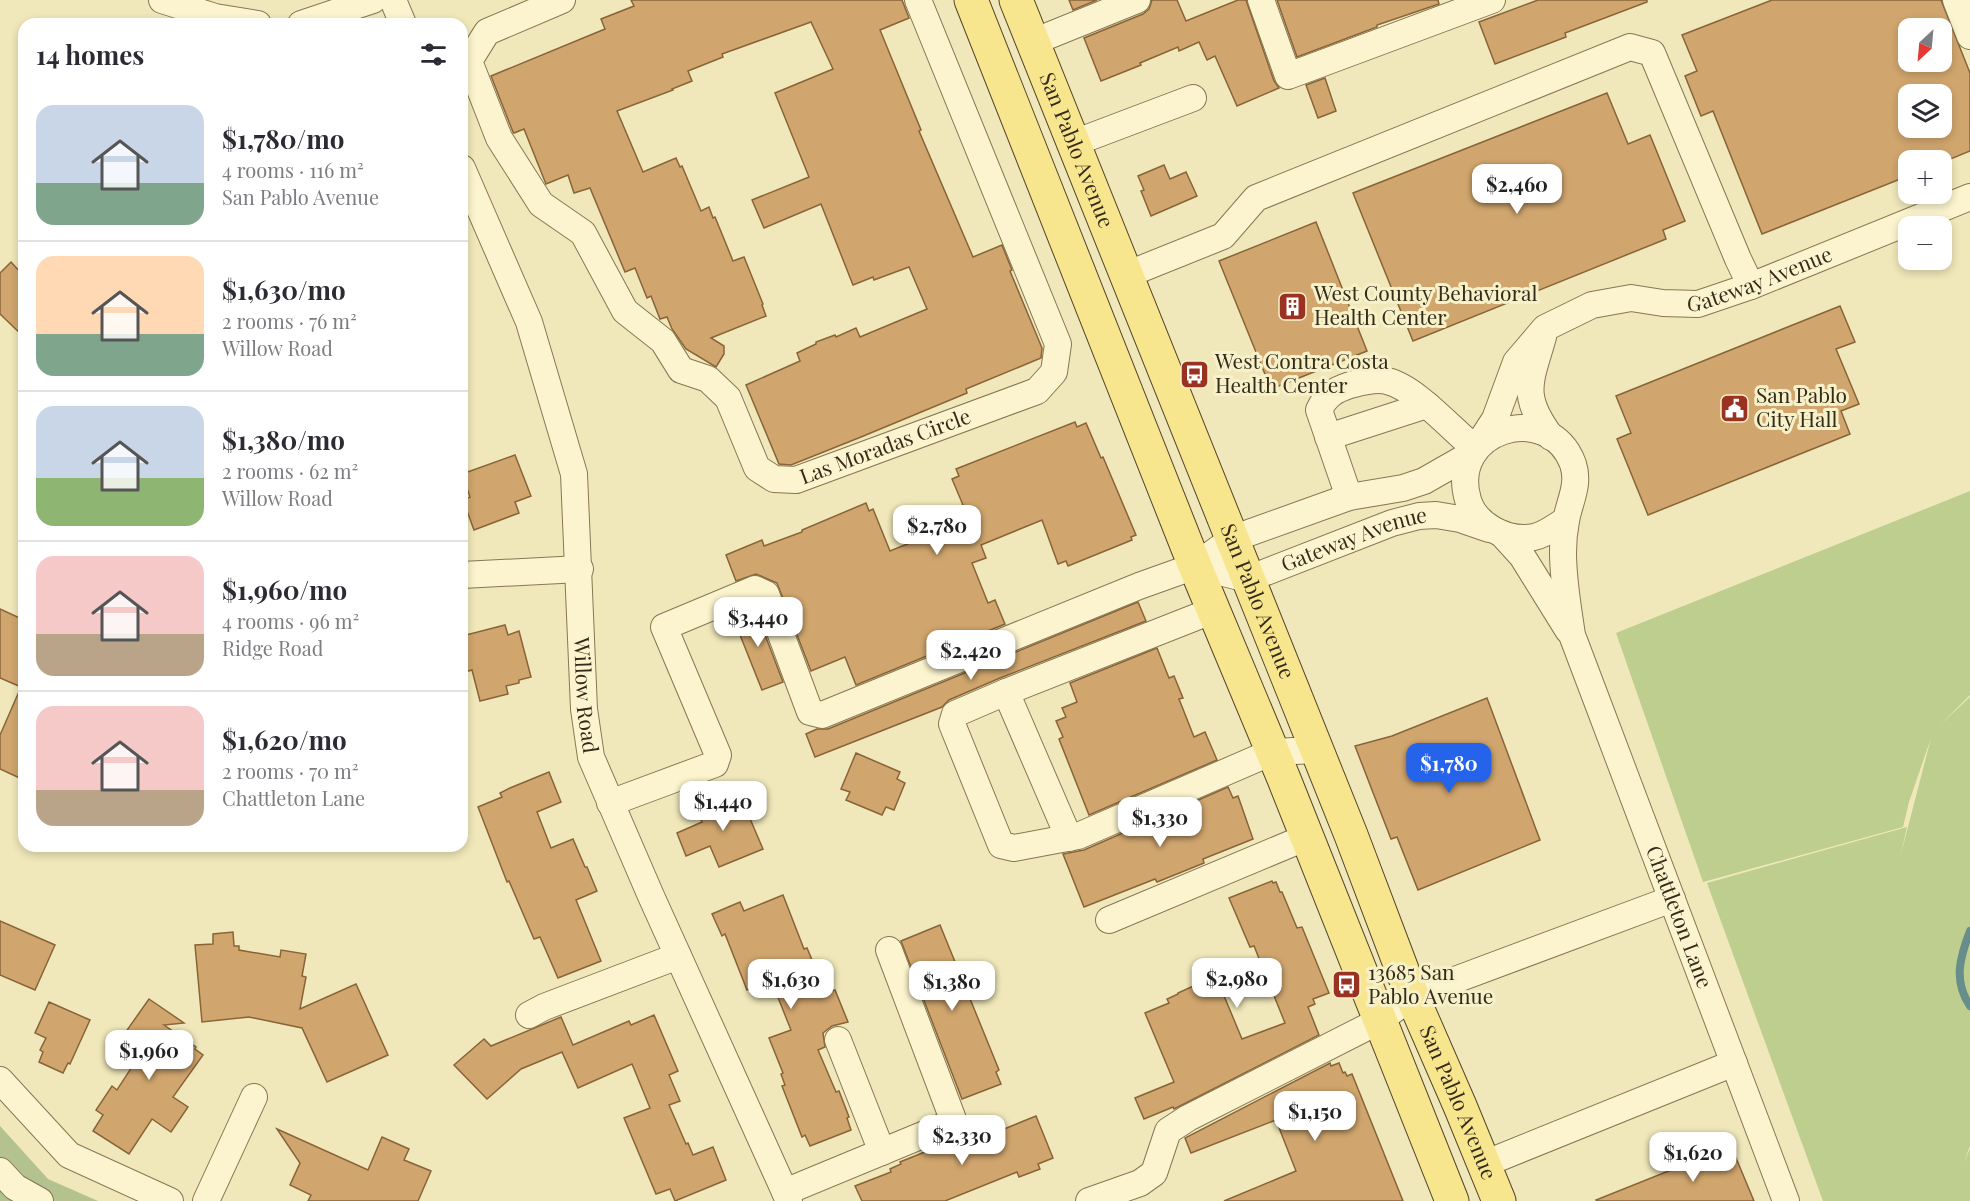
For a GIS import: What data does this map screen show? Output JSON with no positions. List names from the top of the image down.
{
  "streets": {
    "main road": ["San Pablo Avenue"],
    "street": [
      "Gateway Avenue",
      "Las Moradas Circle",
      "Willow Road",
      "Chattleton Lane"
    ]
  },
  "crossings": [
    ["San Pablo Avenue", "Gateway Avenue"],
    ["Gateway Avenue", "Willow Road"],
    ["Gateway Avenue", "Chattleton Lane"]
  ],
  "places": {
    "building": ["West County Behavioral Health Center"],
    "bus stop": ["West Contra Costa Health Center", "13685 San Pablo Avenue"],
    "public building": ["San Pablo City Hall"]
  },
  "north": "bottom left",
  "page": {
    "map_buttons": ["+", "−"],
    "heading": "14 homes",
    "list": [
      {
        "name": "$1,780/mo",
        "note": "4 rooms · 116 m² · San Pablo Avenue"
      },
      {
        "name": "$1,630/mo",
        "note": "2 rooms · 76 m² · Willow Road"
      },
      {
        "name": "$1,380/mo",
        "note": "2 rooms · 62 m² · Willow Road"
      },
      {
        "name": "$1,960/mo",
        "note": "4 rooms · 96 m² · Ridge Road"
      },
      {
        "name": "$1,620/mo",
        "note": "2 rooms · 70 m² · Chattleton Lane"
      }
    ],
    "price": [
      "$2,460",
      "$2,780",
      "$3,440",
      "$2,420",
      "$1,780",
      "$1,440",
      "$1,330",
      "$2,980",
      "$1,630",
      "$1,380",
      "$1,960",
      "$1,150",
      "$2,330",
      "$1,620"
    ]
  }
}
